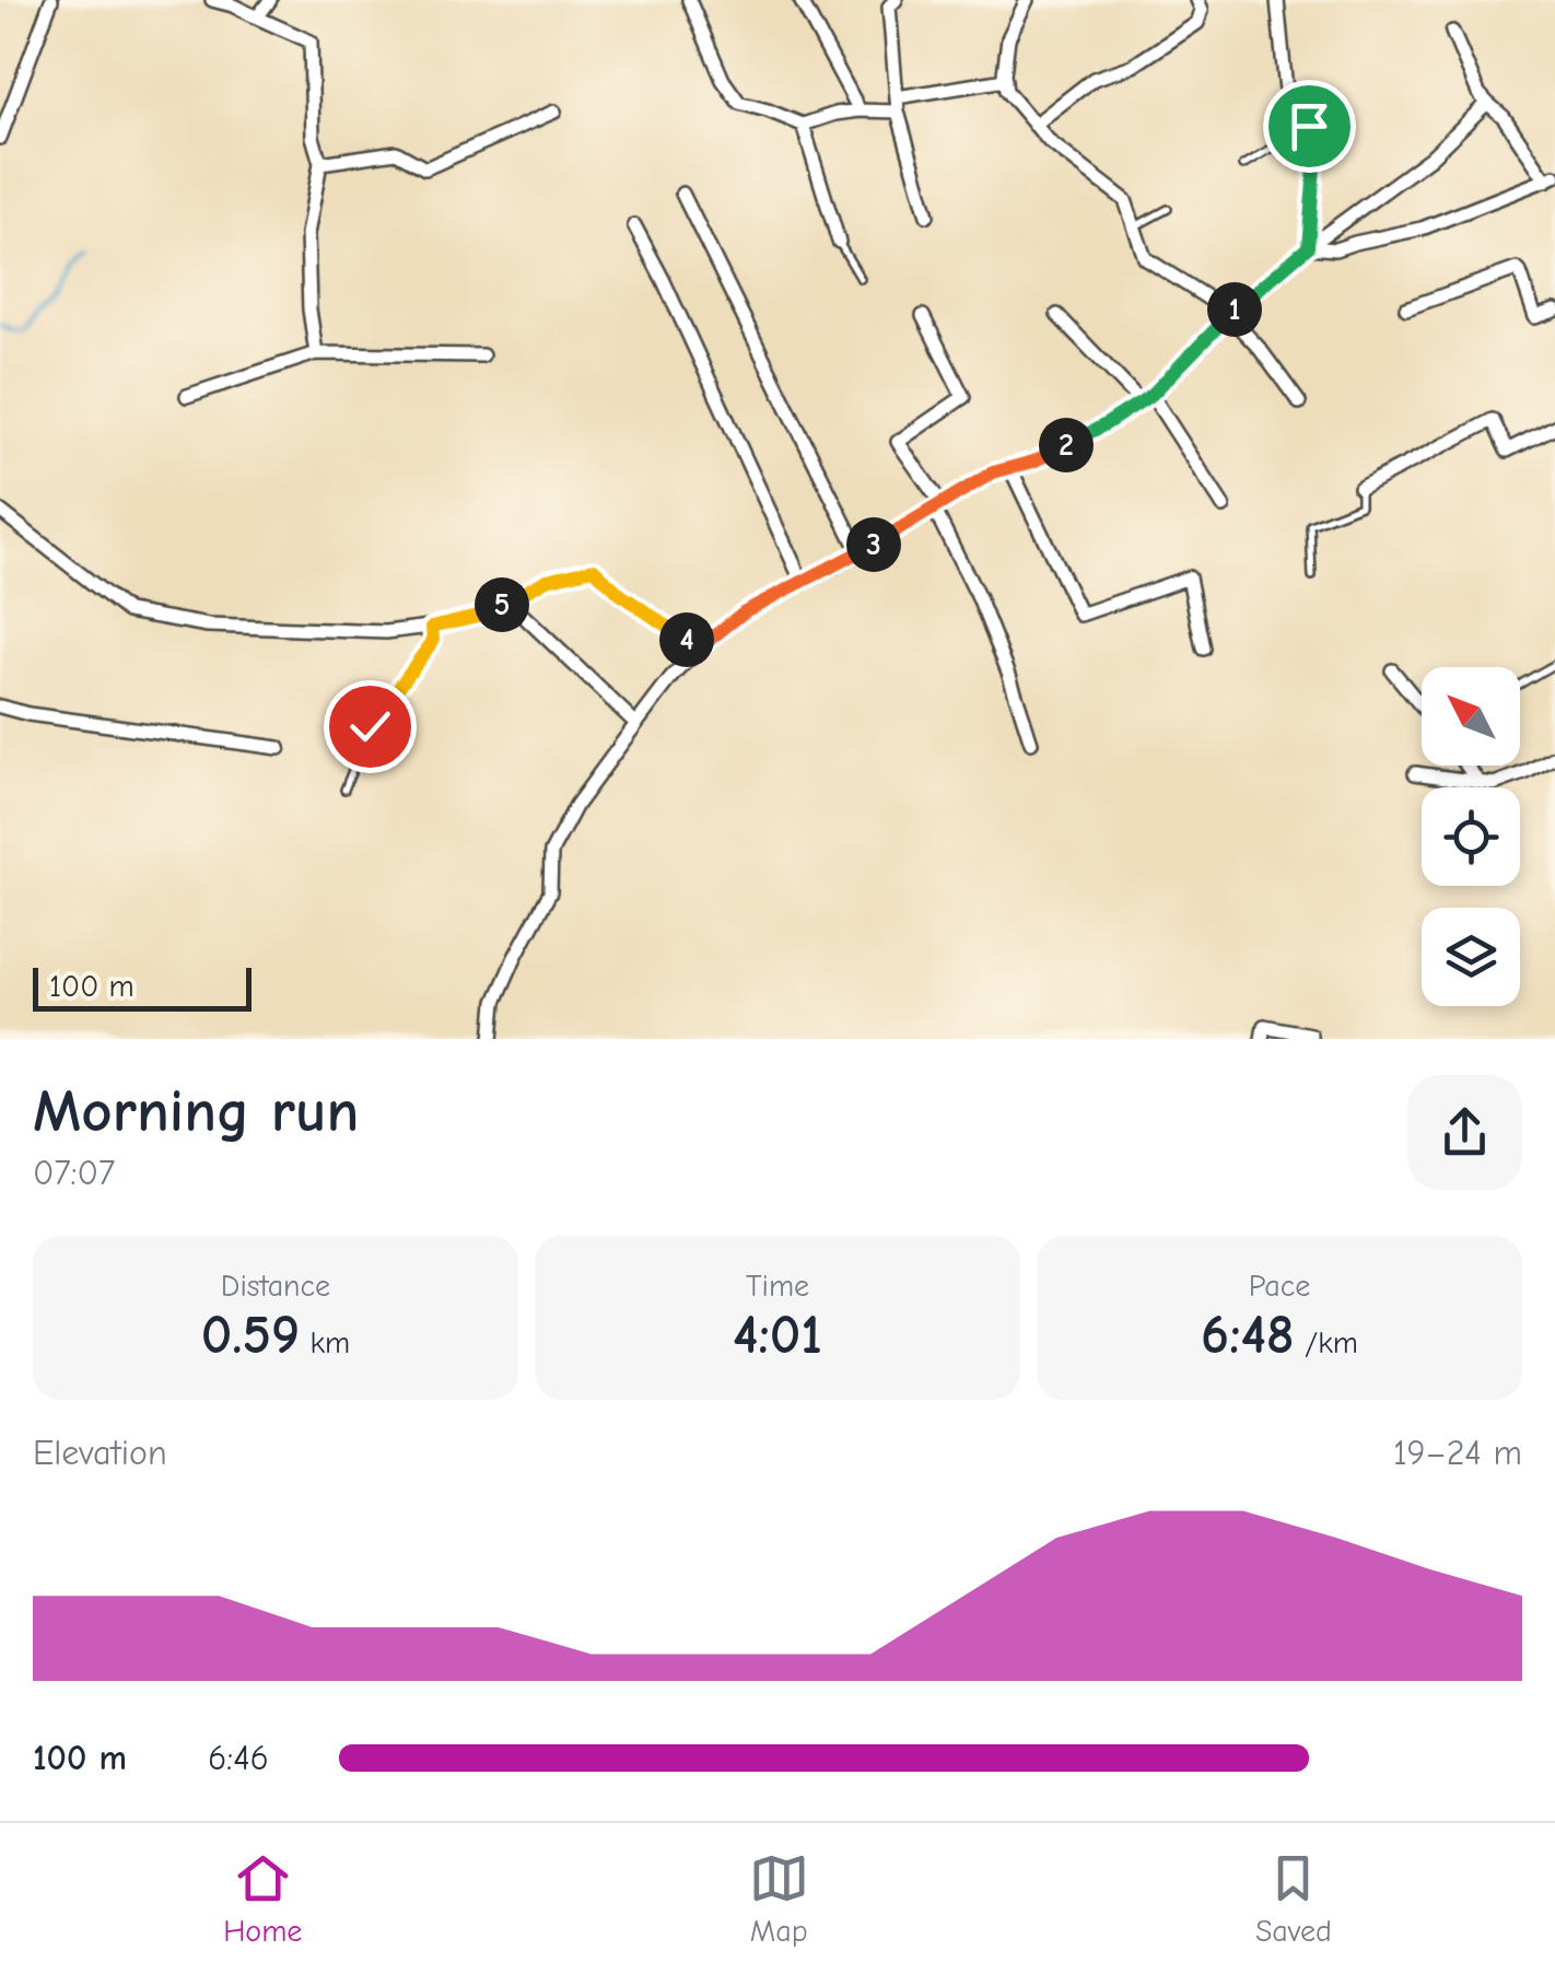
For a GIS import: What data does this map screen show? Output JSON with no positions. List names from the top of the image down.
{
  "scale_bar": "100 m",
  "north": "top left",
  "page": {
    "pins": [
      "1",
      "2",
      "3",
      "5",
      "4"
    ],
    "scale": "100 m",
    "heading": ["Morning run", "07:07"],
    "stats": [
      ["Distance", "0.59 km"],
      ["Time", "4:01"],
      ["Pace", "6:48 /km"]
    ],
    "chart": ["Elevation", "19–24 m"],
    "list": [
      {
        "name": "100 m",
        "note": "6:46"
      }
    ],
    "tabs": ["Home", "Map", "Saved"]
  }
}
